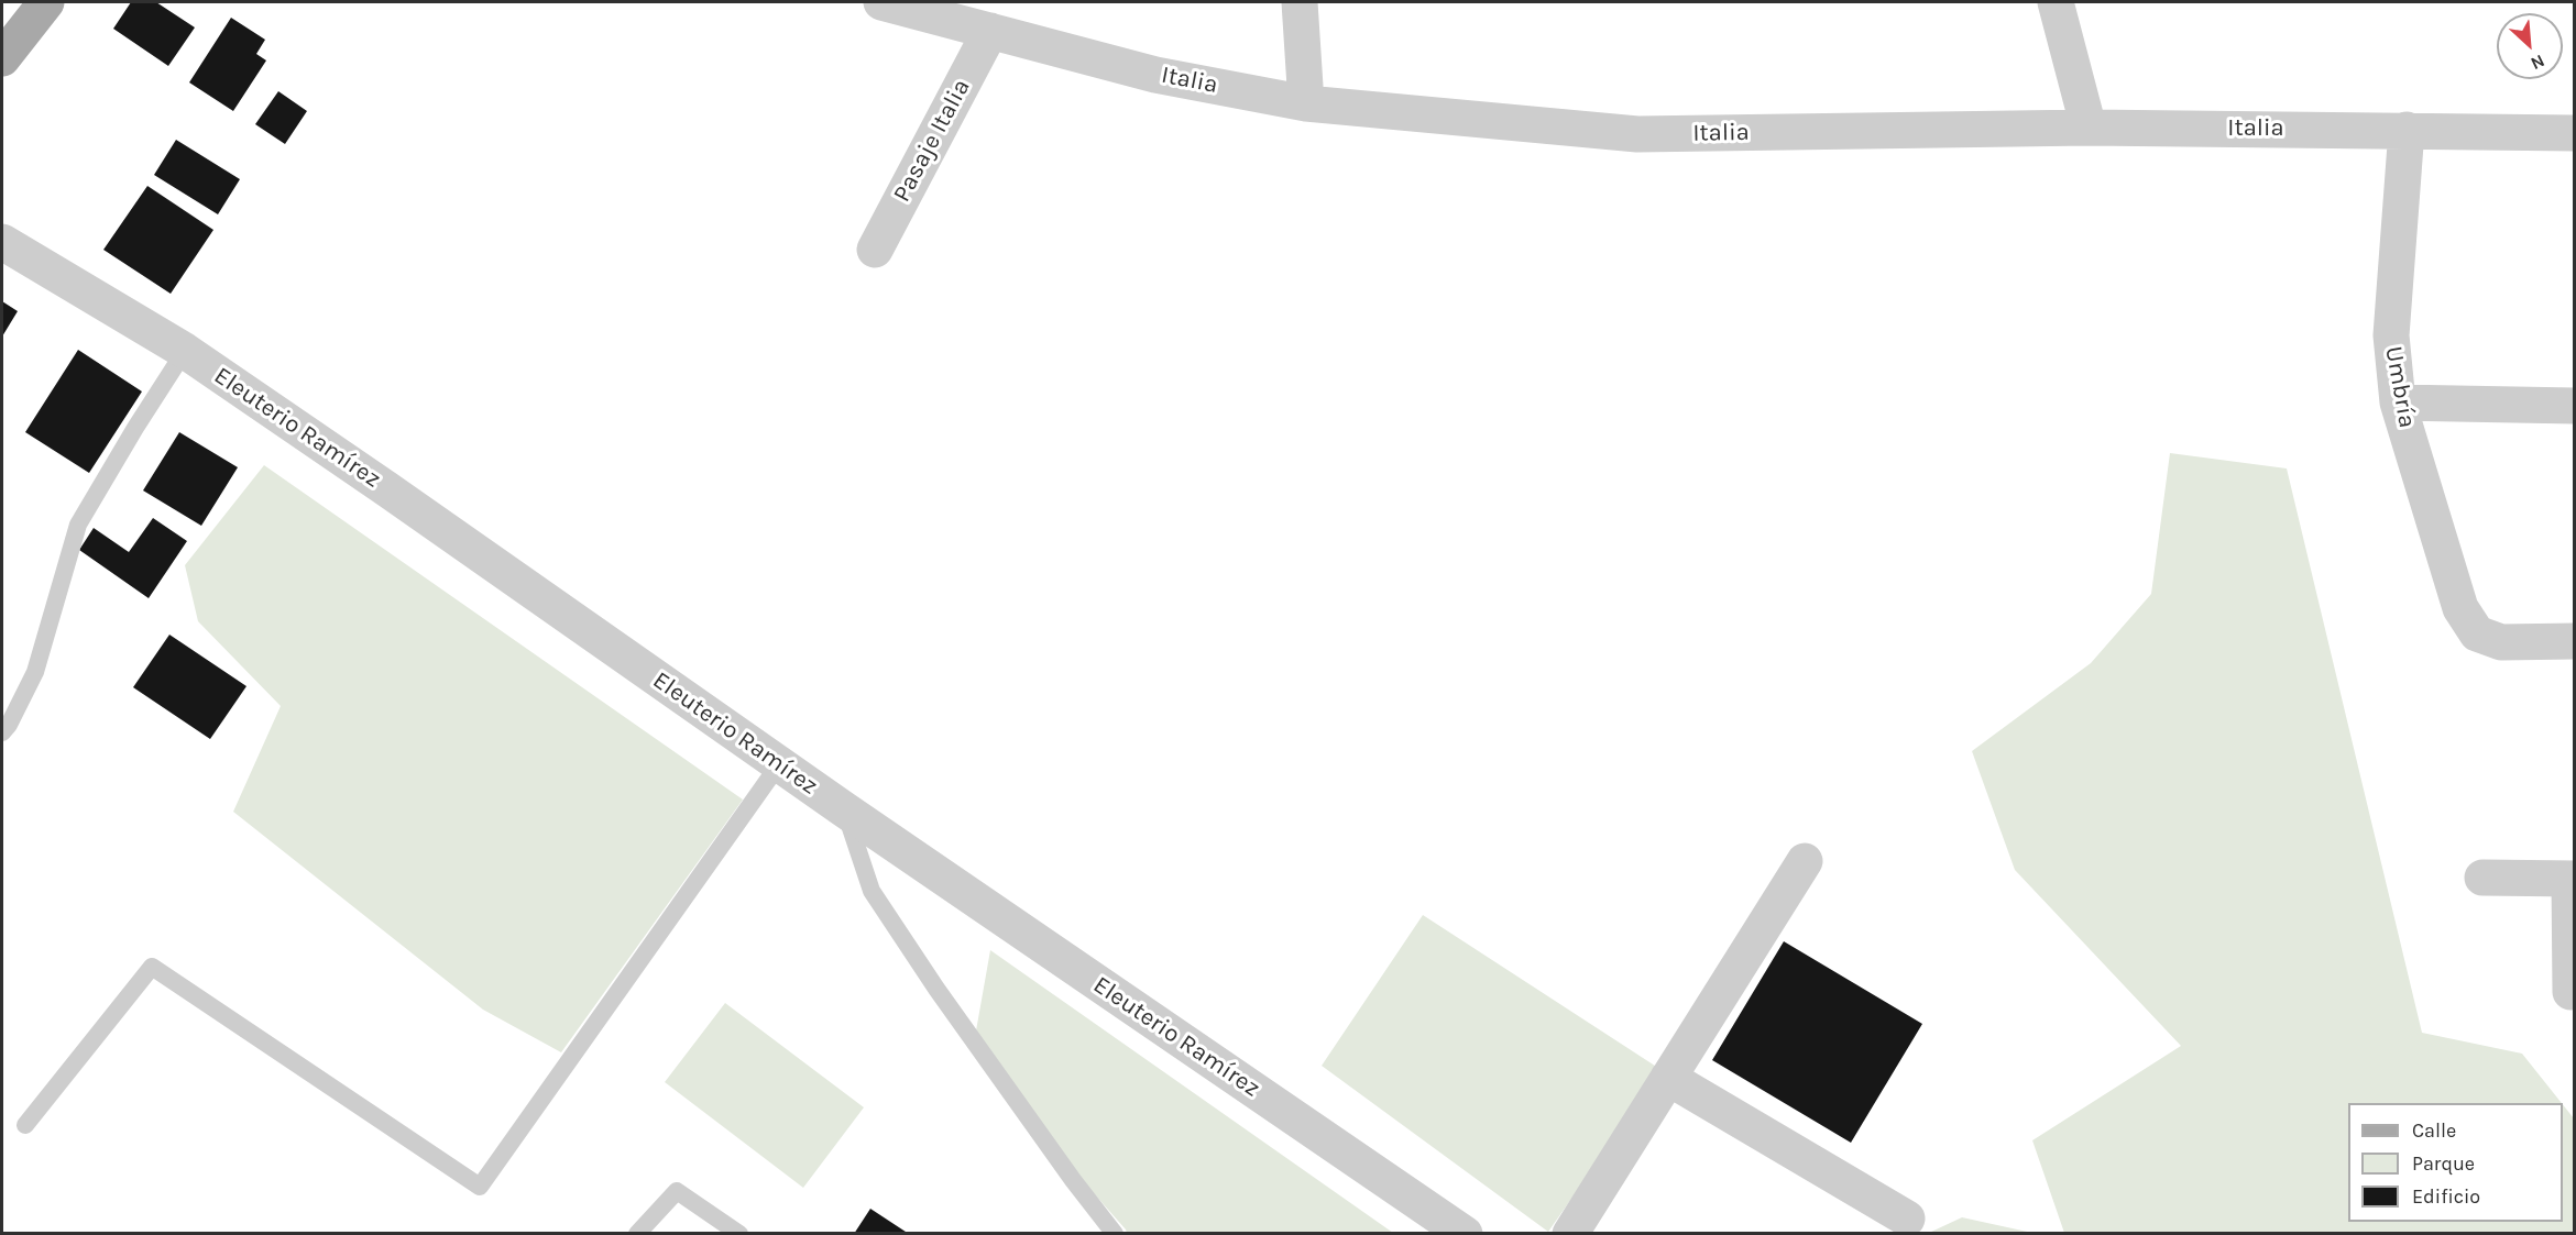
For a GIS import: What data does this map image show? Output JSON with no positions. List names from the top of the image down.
{
  "streets": {
    "street": [
      "Italia",
      "Pasaje Italia",
      "Umbría",
      "Eleuterio Ramírez"
    ]
  },
  "crossings": [
    ["Italia", "Pasaje Italia"],
    ["Italia", "Umbría"]
  ],
  "legend": ["Calle", "Parque", "Edificio"],
  "north": "bottom right"
}
